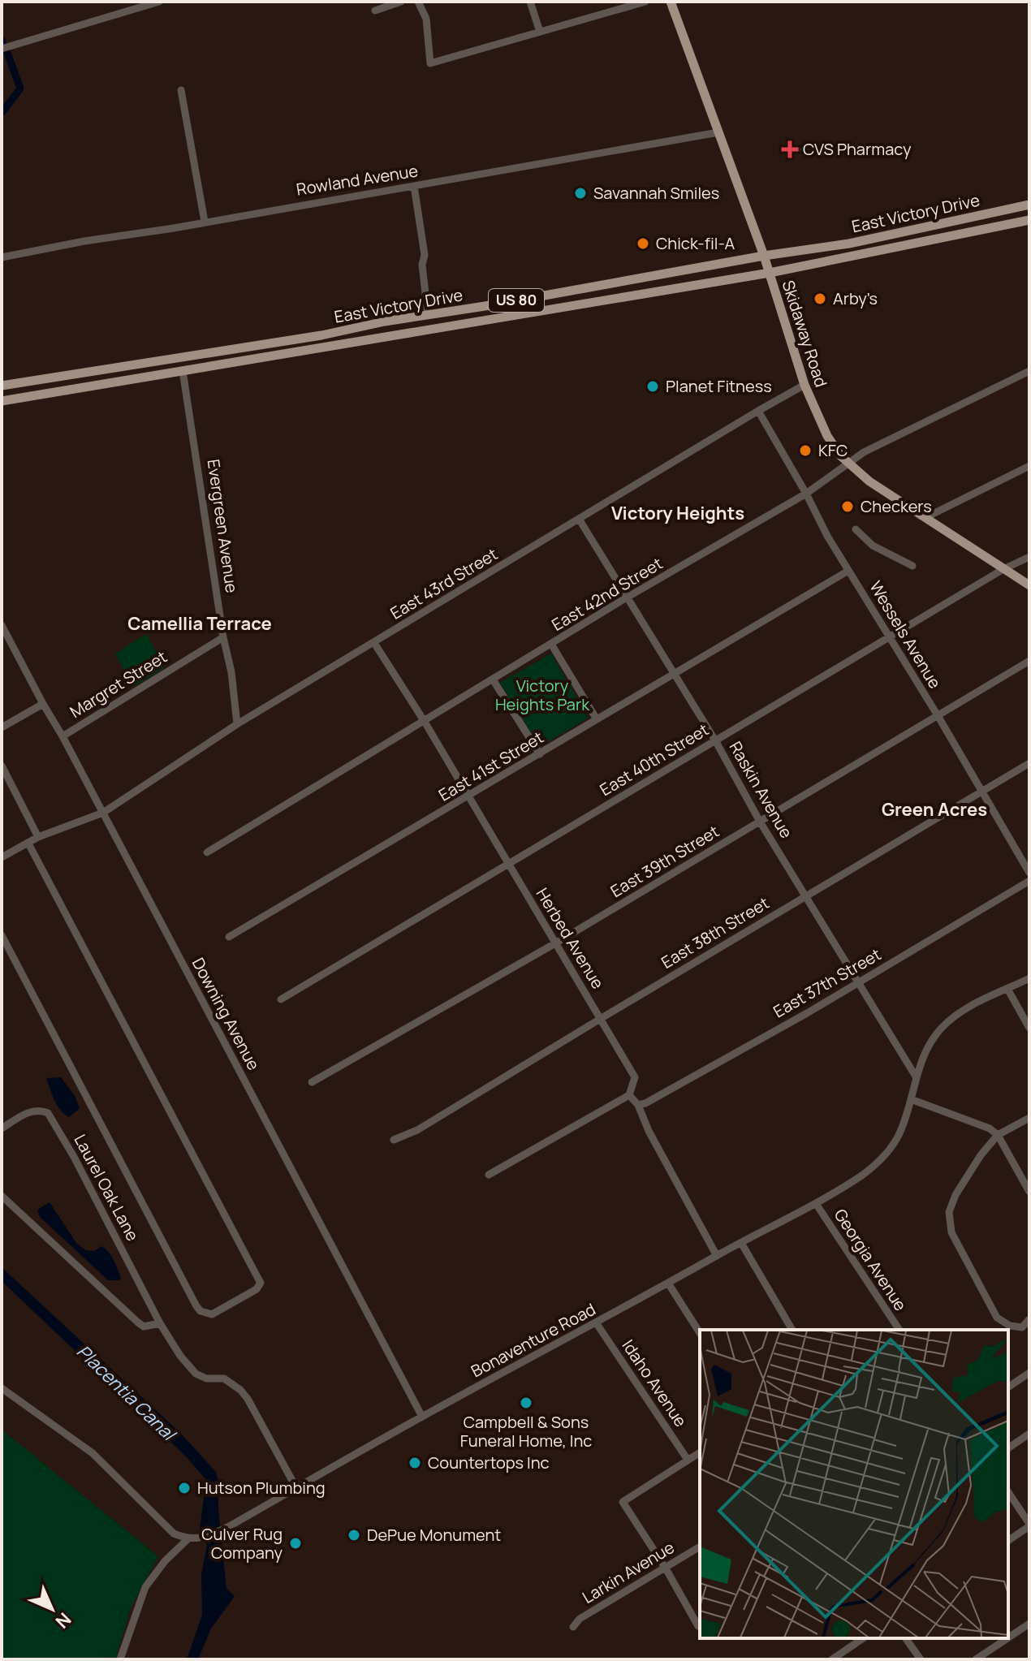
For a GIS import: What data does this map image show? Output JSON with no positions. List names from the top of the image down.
{
  "streets": {
    "main road": ["East Victory Drive", "US 80", "Skidaway Road"],
    "street": [
      "Rowland Avenue",
      "Evergreen Avenue",
      "East 43rd Street",
      "East 42nd Street",
      "Wessels Avenue",
      "Margret Street",
      "East 40th Street",
      "East 41st Street",
      "Raskin Avenue",
      "East 39th Street",
      "East 38th Street",
      "Herbed Avenue",
      "East 37th Street",
      "Downing Avenue",
      "Laurel Oak Lane",
      "Georgia Avenue",
      "Bonaventure Road",
      "Idaho Avenue",
      "Larkin Avenue"
    ]
  },
  "crossings": [
    ["Rowland Avenue", "Skidaway Road"],
    ["East Victory Drive", "Skidaway Road"],
    ["East Victory Drive", "Evergreen Avenue"],
    ["Skidaway Road", "East 43rd Street"],
    ["Skidaway Road", "East 42nd Street"],
    ["Skidaway Road", "East 40th Street"],
    ["Evergreen Avenue", "East 43rd Street"],
    ["Evergreen Avenue", "Margret Street"],
    ["East 43rd Street", "Wessels Avenue"],
    ["East 43rd Street", "Raskin Avenue"],
    ["East 43rd Street", "Herbed Avenue"],
    ["East 43rd Street", "Downing Avenue"],
    ["East 42nd Street", "Wessels Avenue"],
    ["East 42nd Street", "Raskin Avenue"],
    ["East 42nd Street", "Herbed Avenue"],
    ["Wessels Avenue", "East 40th Street"],
    ["Wessels Avenue", "East 41st Street"],
    ["Wessels Avenue", "East 39th Street"],
    ["Wessels Avenue", "East 38th Street"],
    ["Margret Street", "Downing Avenue"],
    ["East 40th Street", "Raskin Avenue"],
    ["East 40th Street", "Herbed Avenue"],
    ["East 41st Street", "Raskin Avenue"],
    ["East 41st Street", "Herbed Avenue"],
    ["Raskin Avenue", "East 39th Street"],
    ["Raskin Avenue", "East 38th Street"],
    ["Raskin Avenue", "East 37th Street"],
    ["Raskin Avenue", "Bonaventure Road"],
    ["East 39th Street", "Herbed Avenue"],
    ["East 38th Street", "Herbed Avenue"],
    ["Downing Avenue", "Bonaventure Road"],
    ["Laurel Oak Lane", "Bonaventure Road"],
    ["Georgia Avenue", "Bonaventure Road"],
    ["Bonaventure Road", "Idaho Avenue"]
  ],
  "districts": ["Victory Heights", "Camellia Terrace", "Green Acres"],
  "water": ["Placentia Canal"],
  "parks": ["Victory Heights Park"],
  "places": {
    "health": ["CVS Pharmacy"],
    "other": [
      "Savannah Smiles",
      "Chick-fil-A",
      "Arby's",
      "Planet Fitness",
      "KFC",
      "Checkers",
      "Campbell & Sons Funeral Home, Inc",
      "Countertops Inc",
      "Hutson Plumbing",
      "DePue Monument",
      "Culver Rug Company"
    ]
  },
  "north": "bottom right"
}
